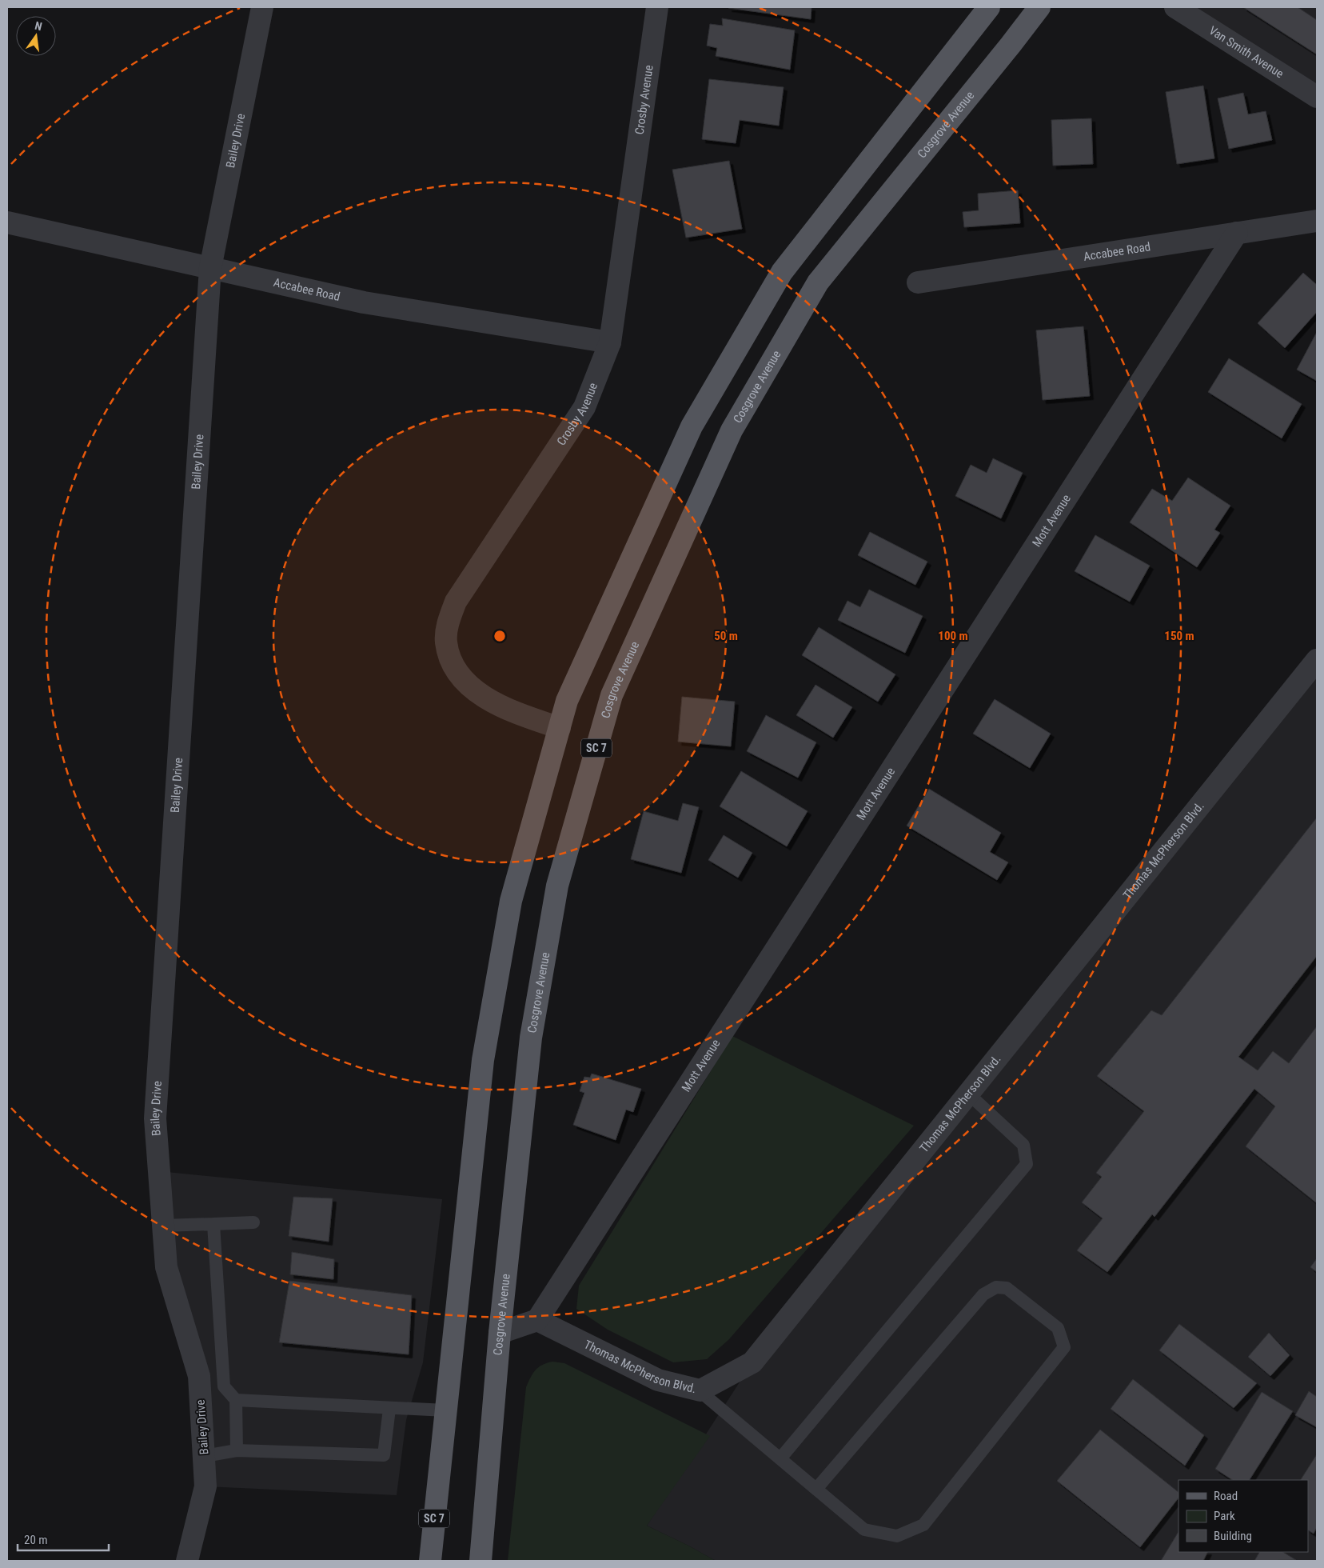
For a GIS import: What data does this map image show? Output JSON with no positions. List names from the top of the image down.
{
  "streets": {
    "main road": ["Cosgrove Avenue", "SC 7"],
    "street": [
      "Van Smith Avenue",
      "Crosby Avenue",
      "Bailey Drive",
      "Accabee Road",
      "Mott Avenue",
      "Thomas McPherson Blvd."
    ]
  },
  "crossings": [
    ["Crosby Avenue", "Accabee Road"],
    ["Crosby Avenue", "SC 7"],
    ["Bailey Drive", "Accabee Road"],
    ["Accabee Road", "Mott Avenue"],
    ["Mott Avenue", "Thomas McPherson Blvd."]
  ],
  "legend": ["Road", "Park", "Building"],
  "scale_bar": "20 m",
  "north": "top",
  "rings": ["50 m", "100 m", "150 m"]
}
